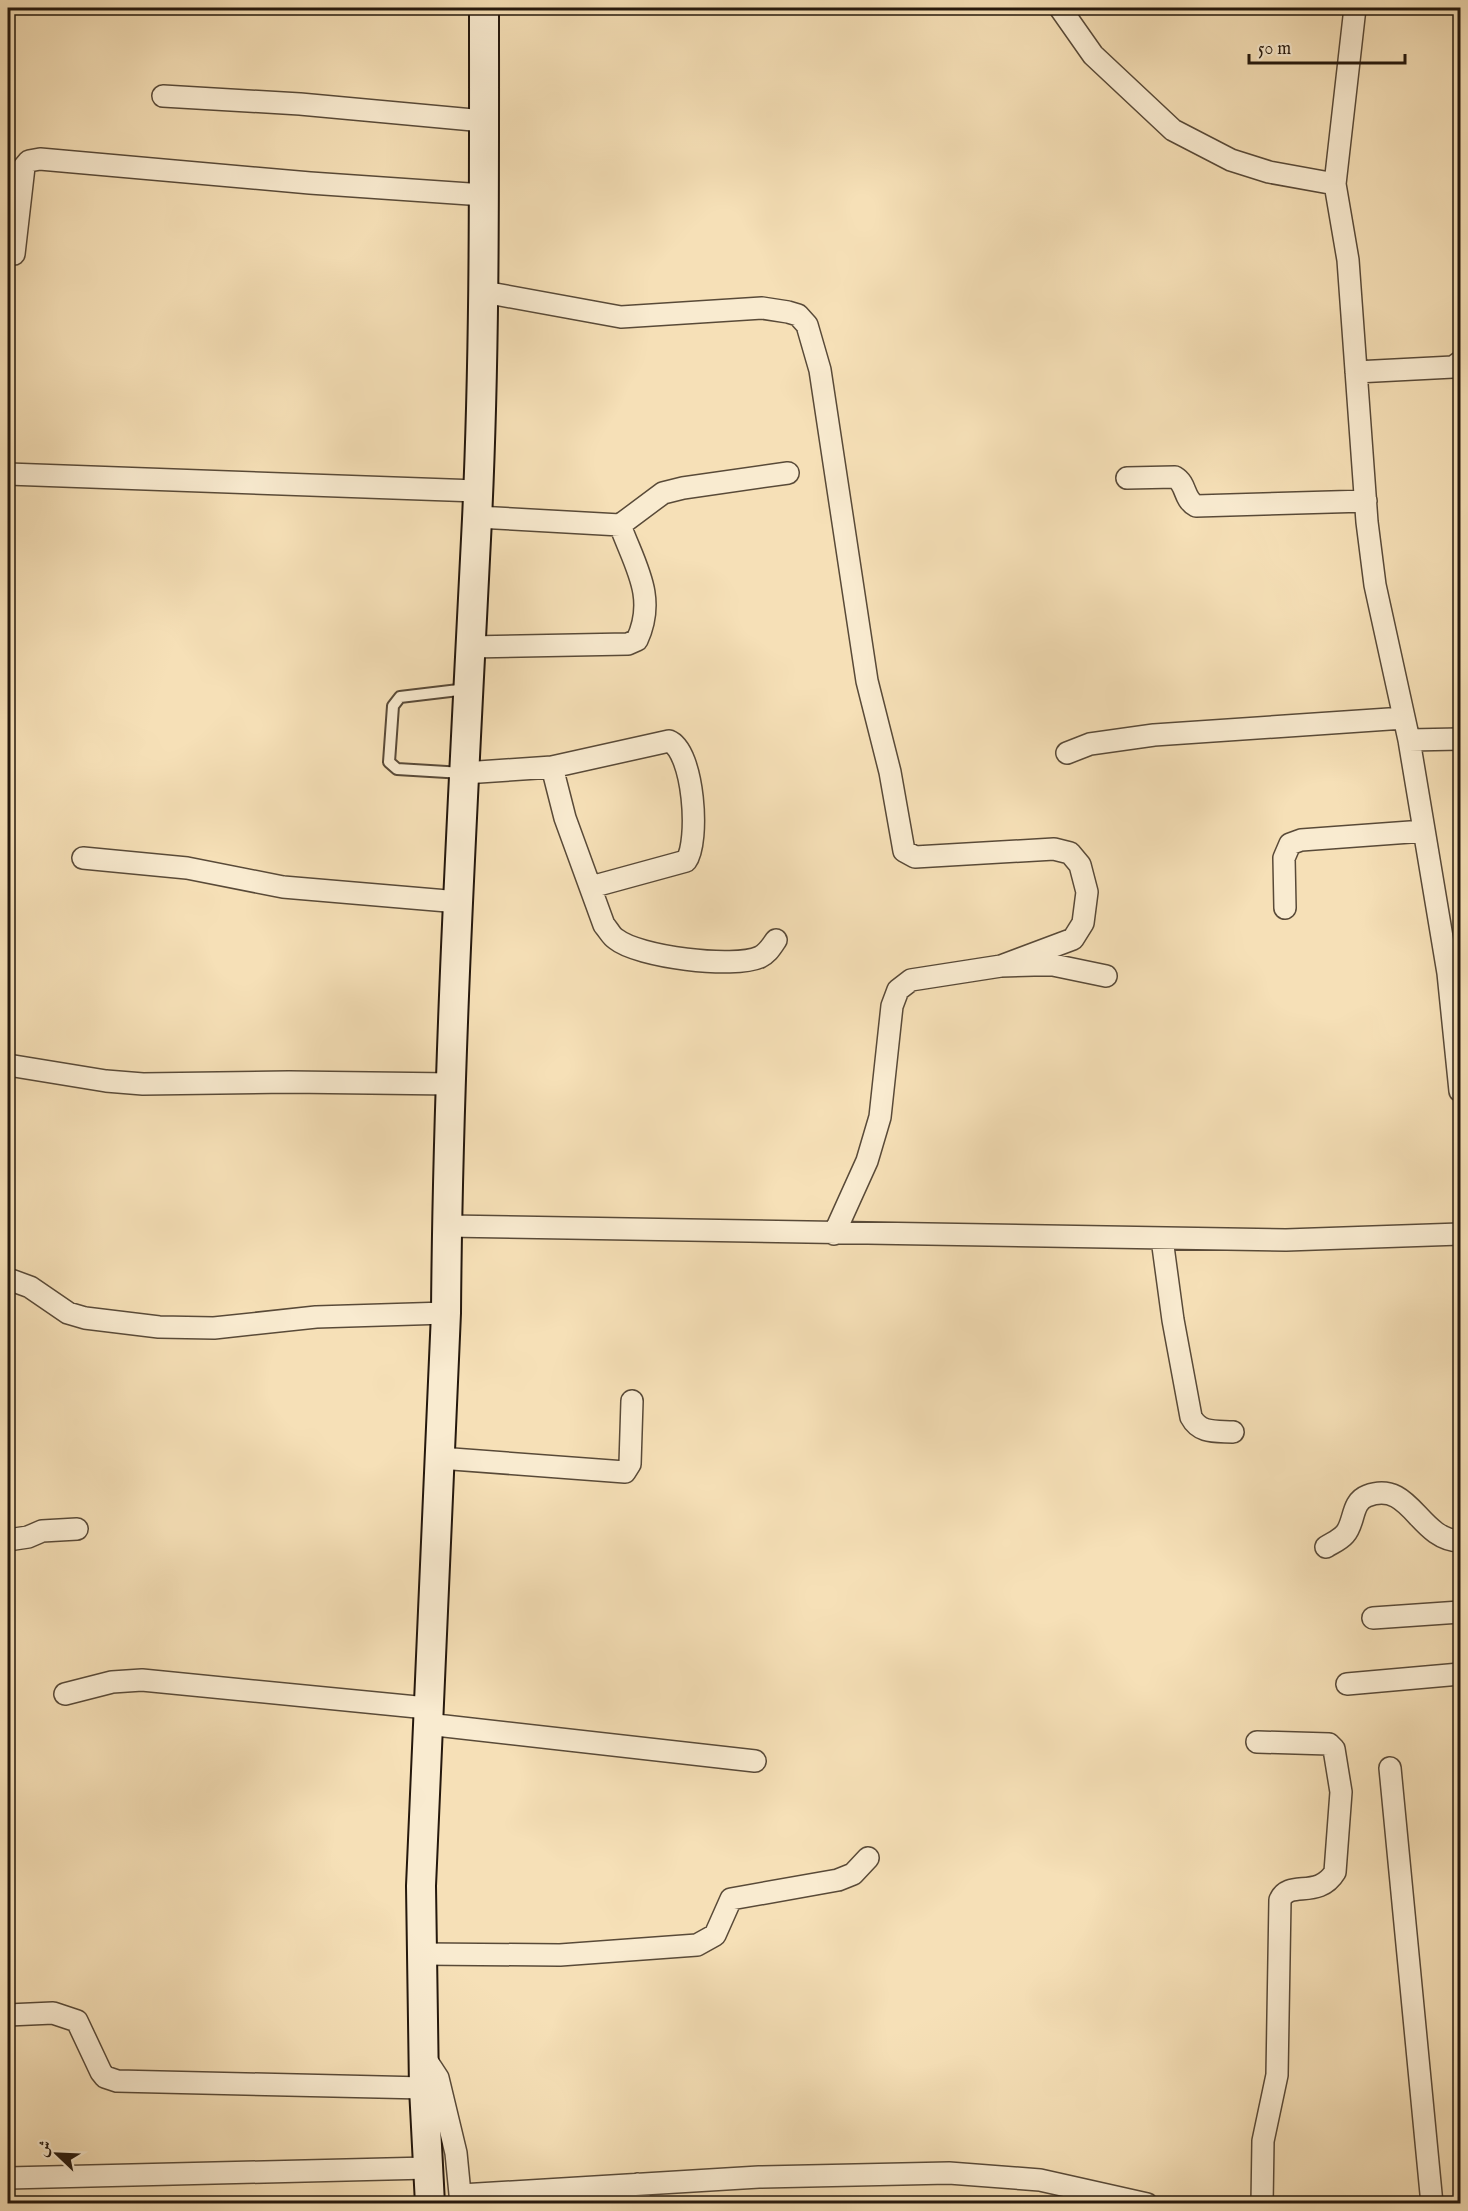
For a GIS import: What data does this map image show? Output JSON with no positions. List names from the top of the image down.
{
  "scale_bar": "50 m",
  "north": "top left"
}
